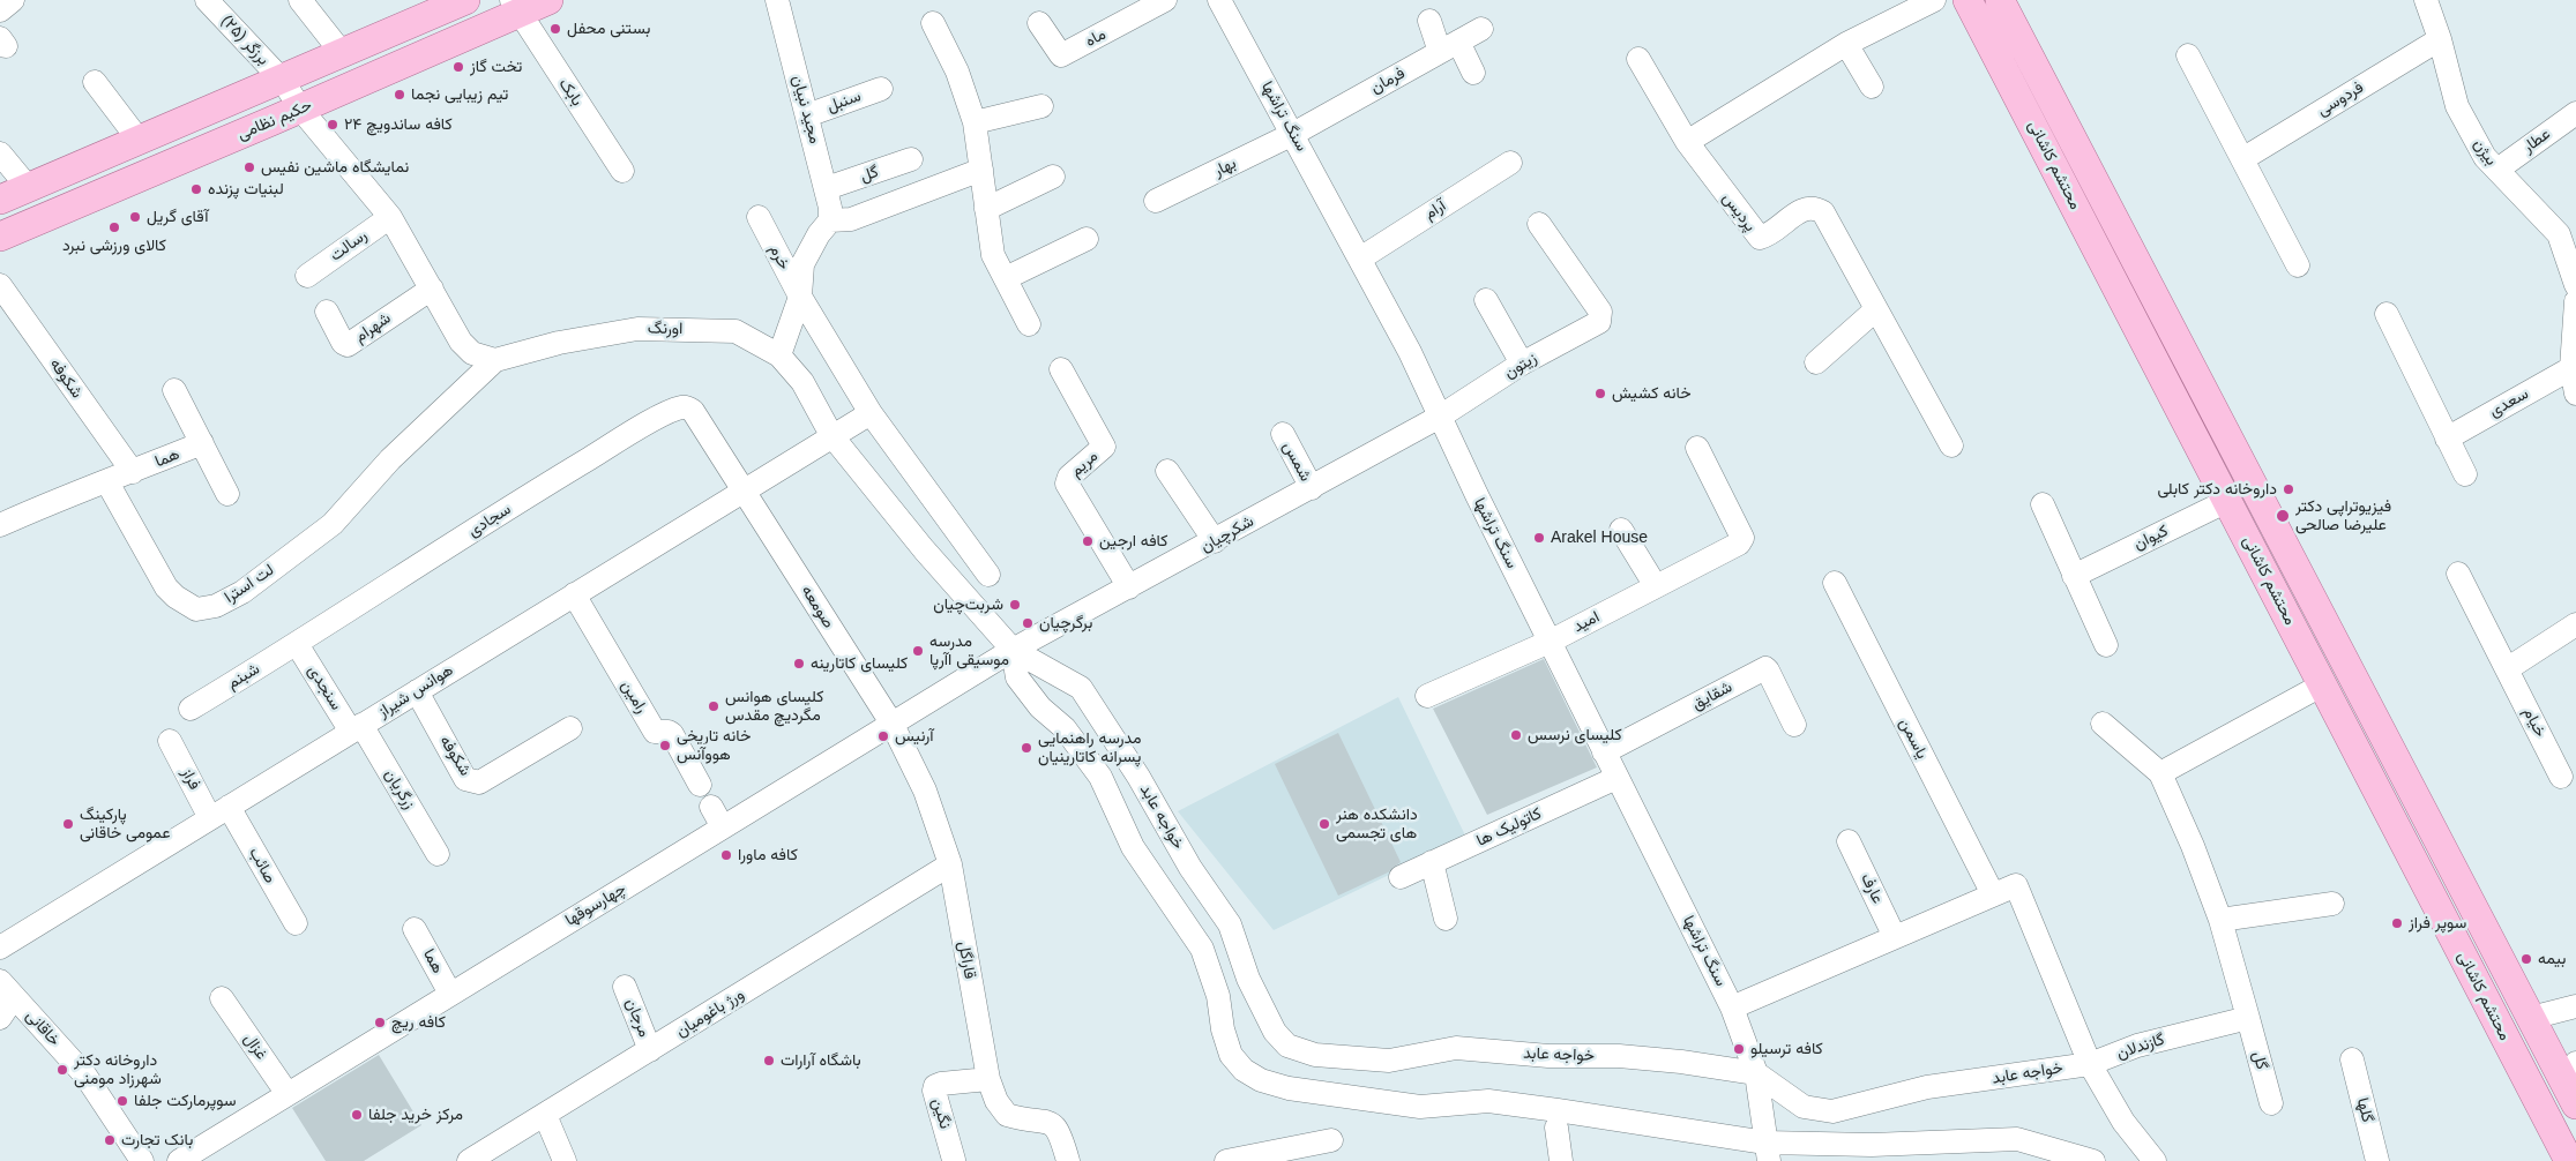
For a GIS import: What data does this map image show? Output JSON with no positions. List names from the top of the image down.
{
  "streets": {
    "main road": ["حکیم نظامی", "محتشم کاشانی"],
    "street": [
      "ماه",
      "برزگر (۲۵)",
      "فرمان",
      "بابک",
      "فردوسی",
      "سنبل",
      "مجید نبیان",
      "سنگ تراشها",
      "عطار",
      "بیژن",
      "بهار",
      "گل",
      "آرام",
      "پردیس",
      "رسالت",
      "خرم",
      "شهرام",
      "اورنگ",
      "زیتون",
      "شکوفه",
      "سعدی",
      "هما",
      "شمس",
      "مریم",
      "سجادی",
      "شکرچیان",
      "کیوان",
      "لت استرا",
      "صومعه",
      "امید",
      "شبنم",
      "سنجدی",
      "هوانس شیراز",
      "شقایق",
      "رامین",
      "خیام",
      "یاسمن",
      "فراز",
      "زرگریان",
      "خواجه عابد",
      "کاتولیک ها",
      "صائب",
      "عارف",
      "چهارسوقها",
      "قاراگل",
      "ورژ باغومیان",
      "مرجان",
      "خاقانی",
      "غزال",
      "گازندلان",
      "گلها",
      "نگین"
    ]
  },
  "crossings": [
    ["برزگر (۲۵)", "حکیم نظامی"],
    ["فرمان", "سنگ تراشها"],
    ["فرمان", "بهار"],
    ["بابک", "حکیم نظامی"],
    ["فردوسی", "بیژن"],
    ["سنبل", "مجید نبیان"],
    ["مجید نبیان", "گل"],
    ["سنگ تراشها", "بهار"],
    ["سنگ تراشها", "آرام"],
    ["سنگ تراشها", "زیتون"],
    ["سنگ تراشها", "شکرچیان"],
    ["سنگ تراشها", "امید"],
    ["سنگ تراشها", "شقایق"],
    ["سنگ تراشها", "خواجه عابد"],
    ["سنگ تراشها", "کاتولیک ها"],
    ["عطار", "بیژن"],
    ["محتشم کاشانی", "کیوان"],
    ["گل", "گازندلان"],
    ["اورنگ", "شکرچیان"],
    ["اورنگ", "لت استرا"],
    ["اورنگ", "هوانس شیراز"],
    ["اورنگ", "خواجه عابد"],
    ["اورنگ", "چهارسوقها"],
    ["زیتون", "شکرچیان"],
    ["شکوفه", "هما"],
    ["شکوفه", "هوانس شیراز"],
    ["هما", "لت استرا"],
    ["هما", "چهارسوقها"],
    ["شمس", "شکرچیان"],
    ["مریم", "شکرچیان"],
    ["سجادی", "صومعه"],
    ["سجادی", "شبنم"],
    ["سجادی", "سنجدی"],
    ["شکرچیان", "خواجه عابد"],
    ["شکرچیان", "چهارسوقها"],
    ["صومعه", "هوانس شیراز"],
    ["صومعه", "چهارسوقها"],
    ["صومعه", "قاراگل"],
    ["شبنم", "سنجدی"],
    ["سنجدی", "هوانس شیراز"],
    ["سنجدی", "زرگریان"],
    ["هوانس شیراز", "رامین"],
    ["هوانس شیراز", "فراز"],
    ["هوانس شیراز", "زرگریان"],
    ["هوانس شیراز", "صائب"],
    ["فراز", "صائب"],
    ["خواجه عابد", "چهارسوقها"],
    ["خواجه عابد", "گازندلان"],
    ["چهارسوقها", "قاراگل"],
    ["چهارسوقها", "غزال"],
    ["قاراگل", "ورژ باغومیان"],
    ["قاراگل", "نگین"],
    ["ورژ باغومیان", "مرجان"]
  ],
  "places": [
    "بستنی محفل",
    "تخت گاز",
    "تیم زیبایی نجما",
    "کافه ساندویچ ۲۴",
    "نمایشگاه ماشین نفیس",
    "لبنیات پزنده",
    "آقای گریل",
    "کالای ورزشی نبرد",
    "خانه کشیش",
    "داروخانه دکتر کابلی",
    "فیزیوتراپی دکتر علیرضا صالحی",
    "Arakel House",
    "کافه ارجین",
    "شربت‌چیان",
    "برگرچیان",
    "مدرسه موسیقی اآرپا",
    "کلیسای کاتارینه",
    "کلیسای هوانس مگردیچ مقدس",
    "کلیسای نرسس",
    "آرنیس",
    "خانه تاریخی هووآنس",
    "مدرسه راهنمایی پسرانه کاتارینیان",
    "پارکینگ عمومی خاقانی",
    "دانشکده هنر های تجسمی",
    "کافه ماورا",
    "سوپر فراز",
    "بیمه",
    "کافه ریچ",
    "کافه ترسیلو",
    "باشگاه آرارات",
    "داروخانه دکتر شهرزاد مومنی",
    "سوپرمارکت جلفا",
    "مرکز خرید جلفا",
    "بانک تجارت"
  ]
}
